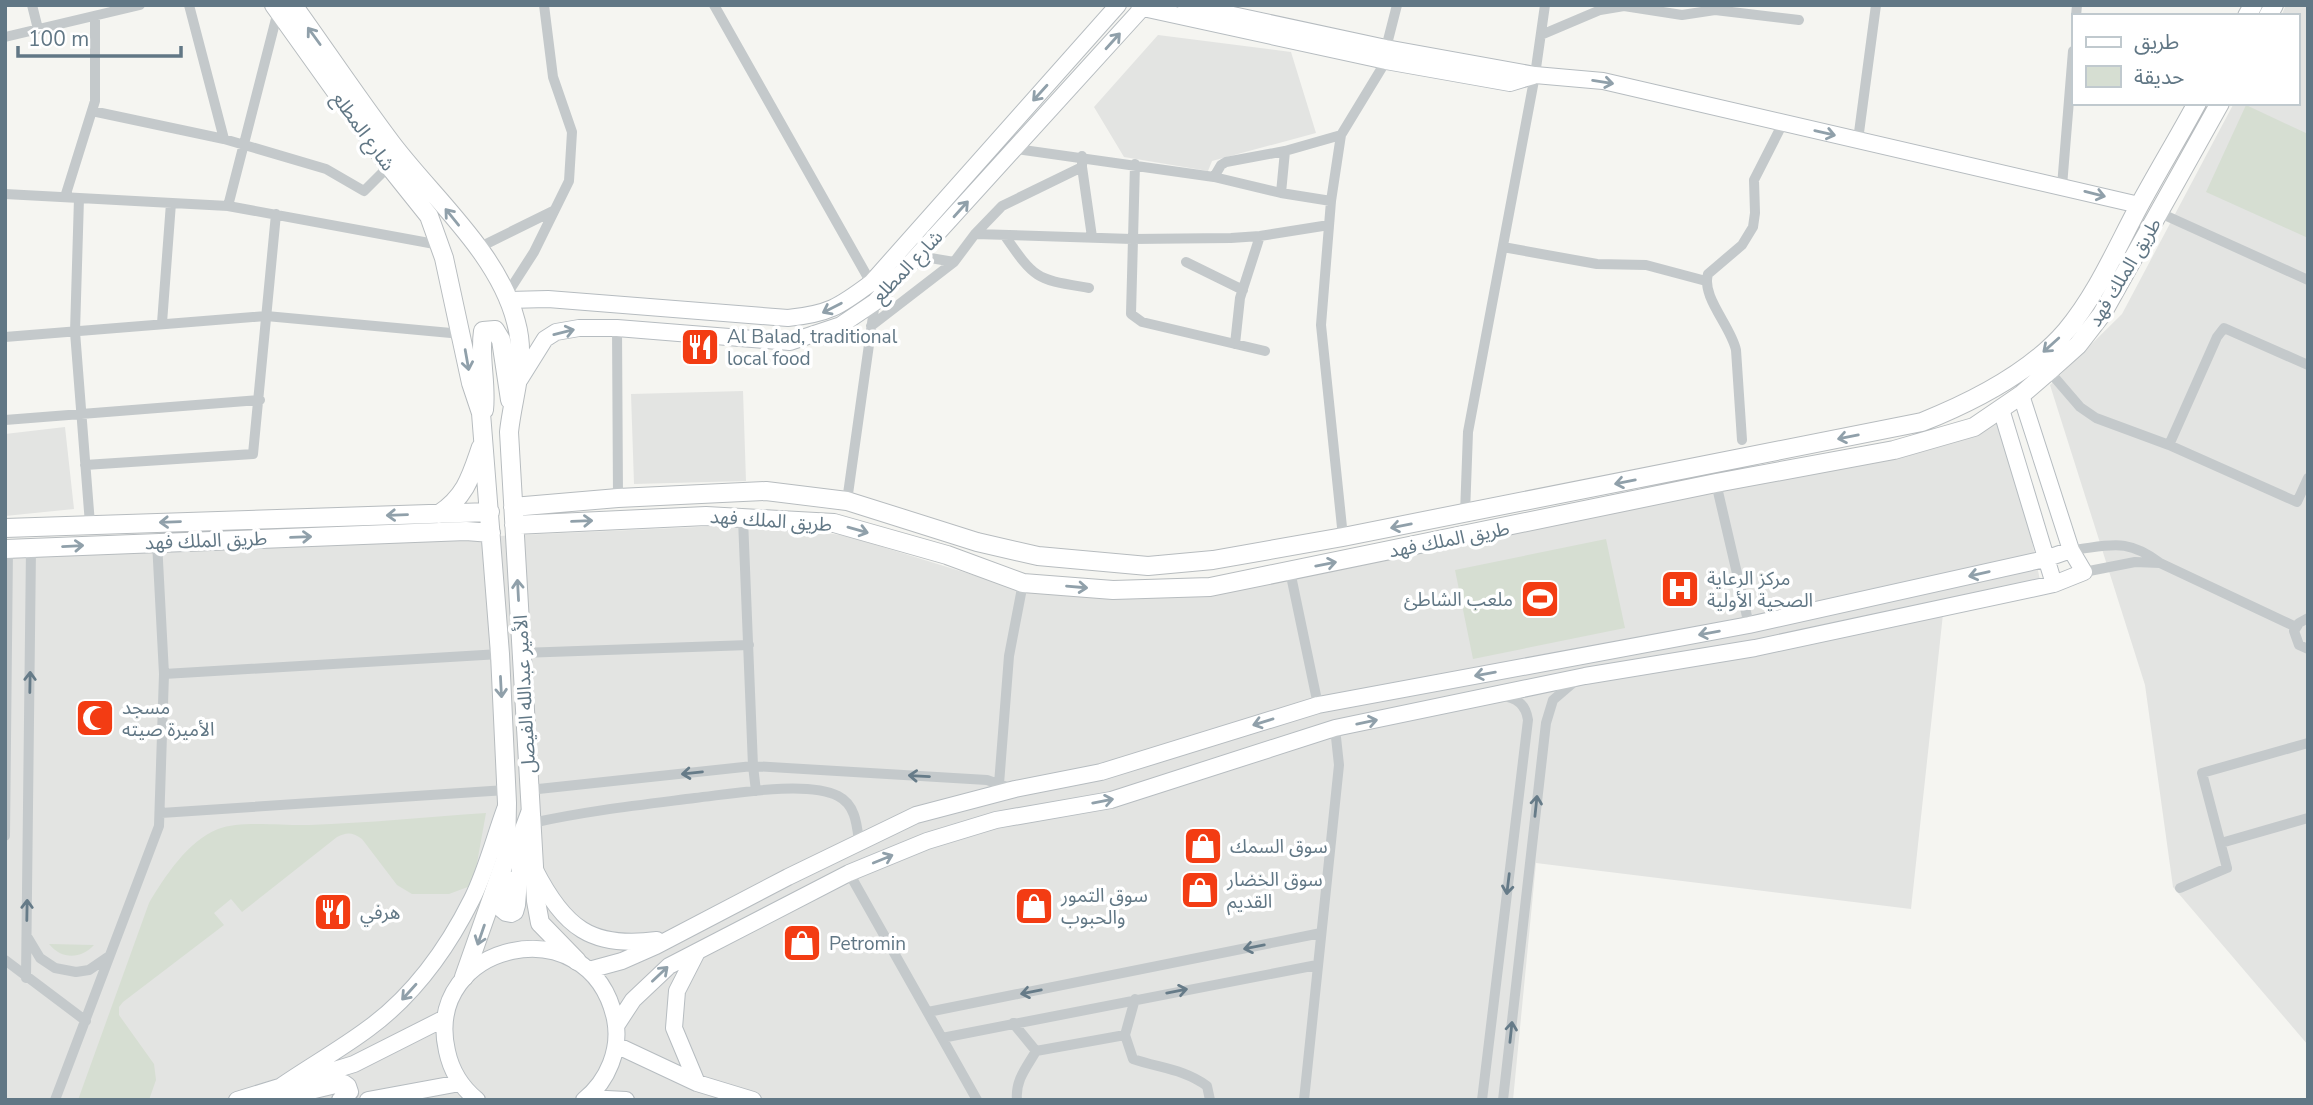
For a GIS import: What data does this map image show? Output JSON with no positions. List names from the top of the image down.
{
  "streets": {
    "main road": ["شارع المطلع", "طريق الملك فهد", "الأمير عبدالله الفيصل"]
  },
  "crossings": [
    ["شارع المطلع", "الأمير عبدالله الفيصل"],
    ["طريق الملك فهد", "الأمير عبدالله الفيصل"]
  ],
  "places": {
    "restaurant": ["Al Balad, traditional local food", "هرفي"],
    "hospital": ["مركز الرعاية الصحية الأولية"],
    "sports": ["ملعب الشاطئ"],
    "mosque": ["مسجد الأميرة صيته"],
    "shop": [
      "سوق السمك",
      "سوق الخضار القديم",
      "سوق التمور والحبوب",
      "Petromin"
    ]
  },
  "legend": ["طريق", "حديقة"],
  "scale_bar": "100 m"
}
